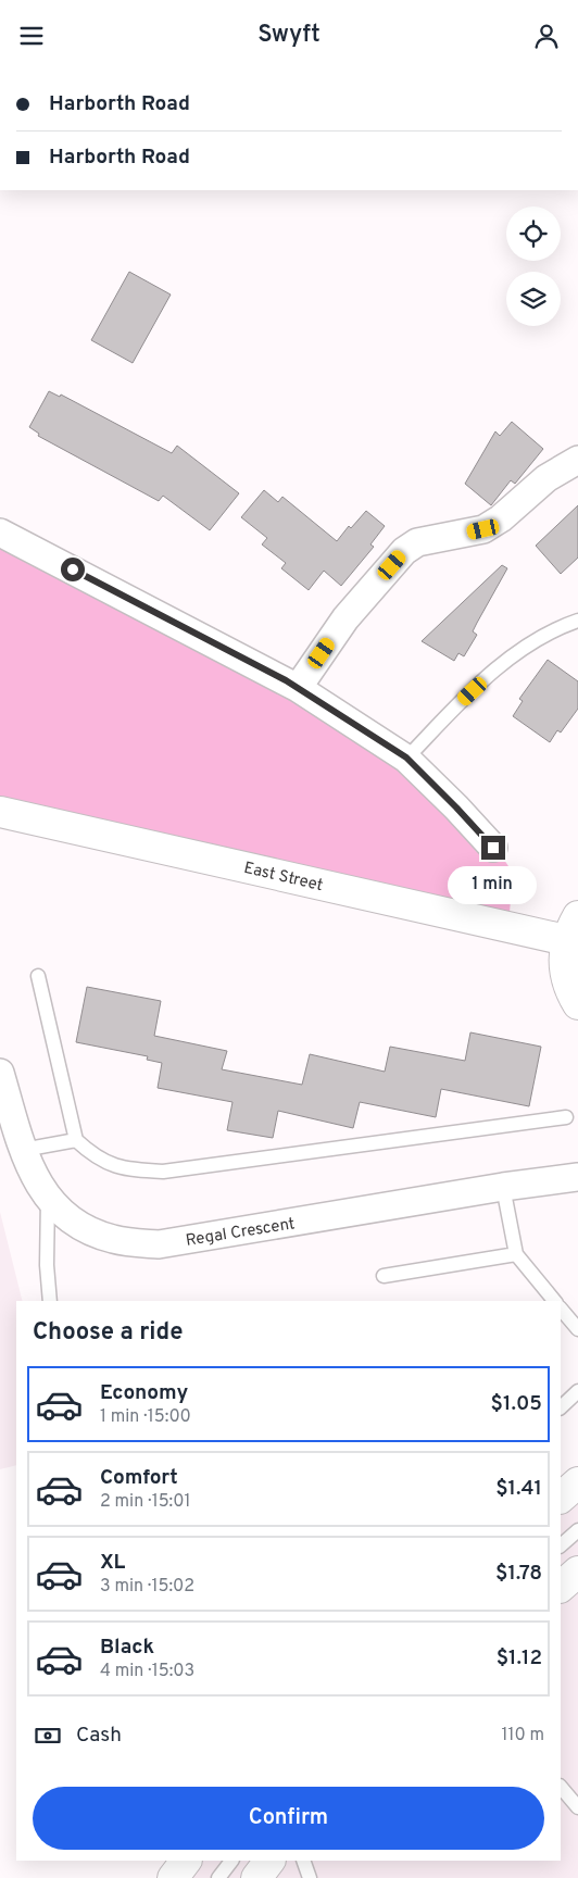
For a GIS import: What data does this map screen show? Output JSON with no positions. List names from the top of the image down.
{
  "streets": {
    "street": ["East Street", "Regal Crescent"]
  },
  "page": {
    "header": "Swyft",
    "banner": ["Harborth Road", "Harborth Road"],
    "bubble": "1 min",
    "heading": "Choose a ride",
    "list": [
      {
        "name": "Economy",
        "note": "1 min · 15:00",
        "value": "$1.05"
      },
      {
        "name": "Comfort",
        "note": "2 min · 15:01",
        "value": "$1.41"
      },
      {
        "name": "XL",
        "note": "3 min · 15:02",
        "value": "$1.78"
      },
      {
        "name": "Black",
        "note": "4 min · 15:03",
        "value": "$1.12"
      }
    ],
    "pay": ["Cash", "110 m"],
    "buttons": "Confirm"
  }
}
